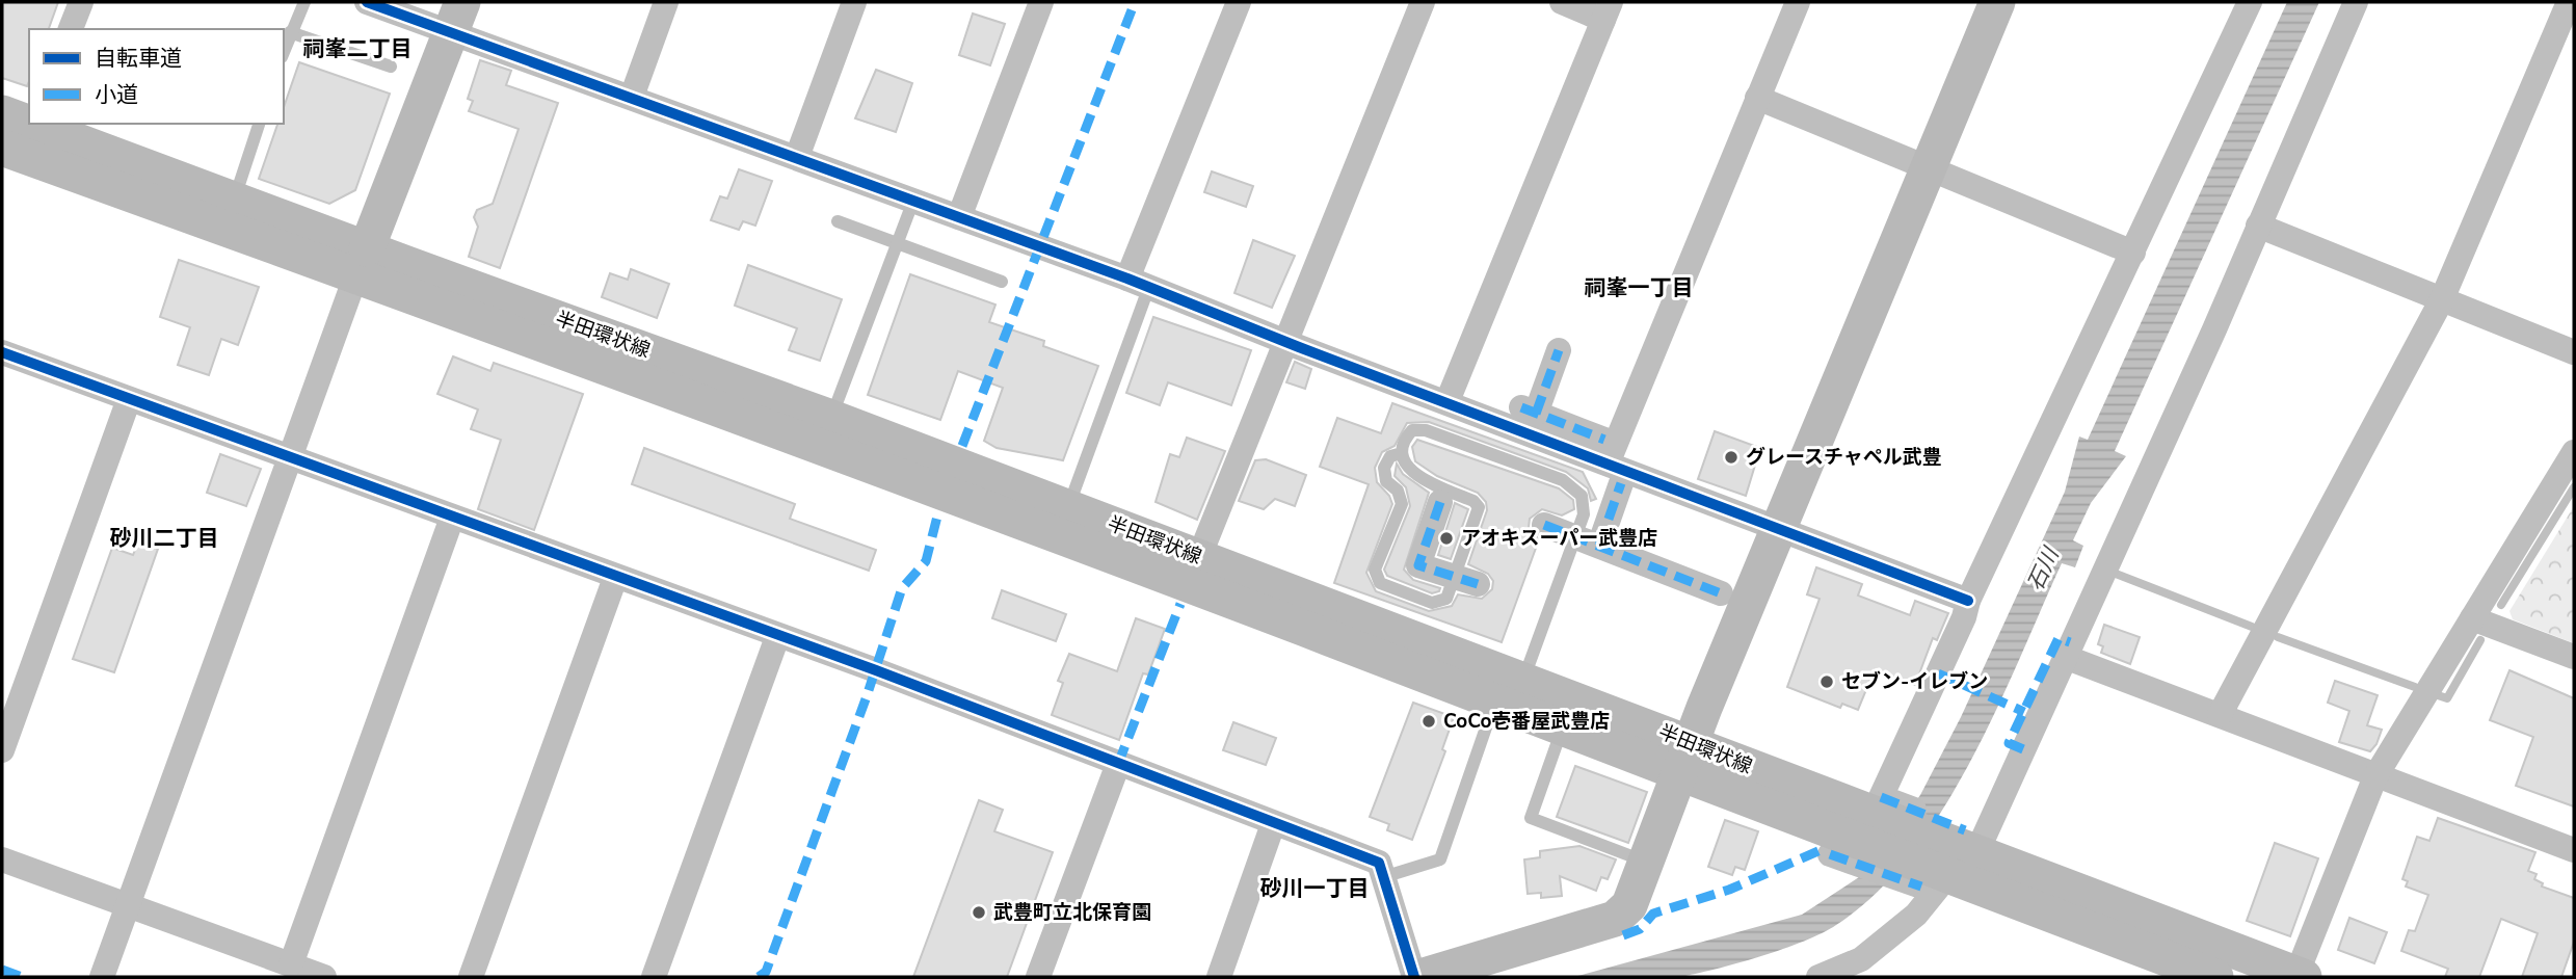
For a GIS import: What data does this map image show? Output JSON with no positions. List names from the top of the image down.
{
  "streets": {
    "main road": ["半田環状線"]
  },
  "districts": [
    "祠峯二丁目",
    "祠峯一丁目",
    "砂川二丁目",
    "砂川一丁目"
  ],
  "water": ["石川"],
  "places": [
    "グレースチャペル武豊",
    "アオキスーパー武豊店",
    "セブン-イレブン",
    "CoCo壱番屋武豊店",
    "武豊町立北保育園"
  ],
  "legend": ["自転車道", "小道"]
}
